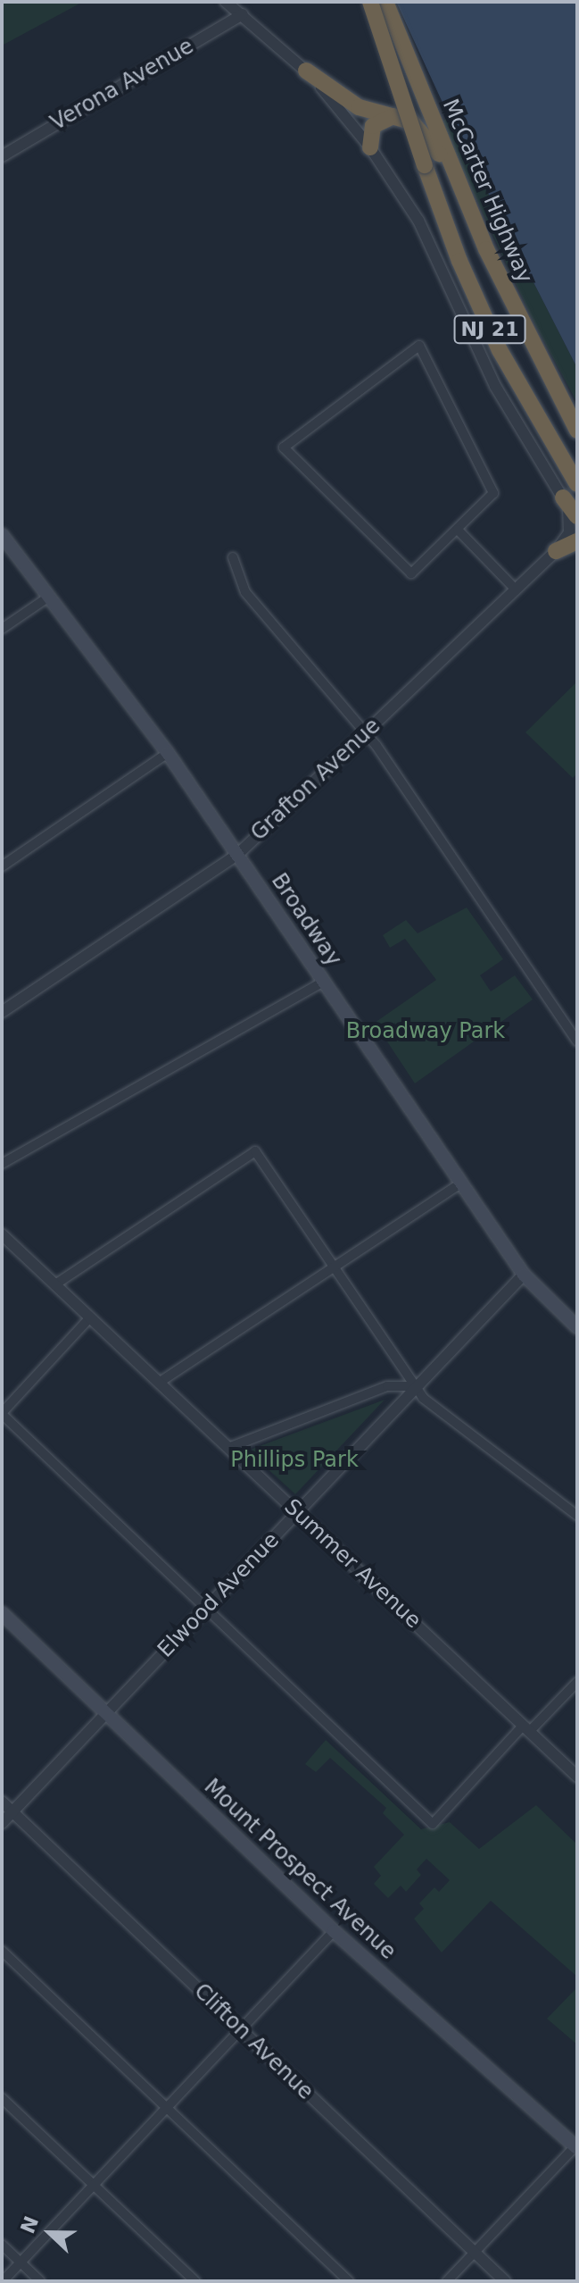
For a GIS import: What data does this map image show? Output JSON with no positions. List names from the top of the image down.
{
  "streets": {
    "highway": ["McCarter Highway", "NJ 21"],
    "main road": ["Broadway", "Mount Prospect Avenue"],
    "street": [
      "Verona Avenue",
      "Grafton Avenue",
      "Summer Avenue",
      "Elwood Avenue",
      "Clifton Avenue"
    ]
  },
  "crossings": [
    ["Grafton Avenue", "Broadway"],
    ["Broadway", "Elwood Avenue"],
    ["Summer Avenue", "Elwood Avenue"],
    ["Elwood Avenue", "Mount Prospect Avenue"],
    ["Elwood Avenue", "Clifton Avenue"]
  ],
  "parks": ["Broadway Park", "Phillips Park"],
  "north": "left"
}
